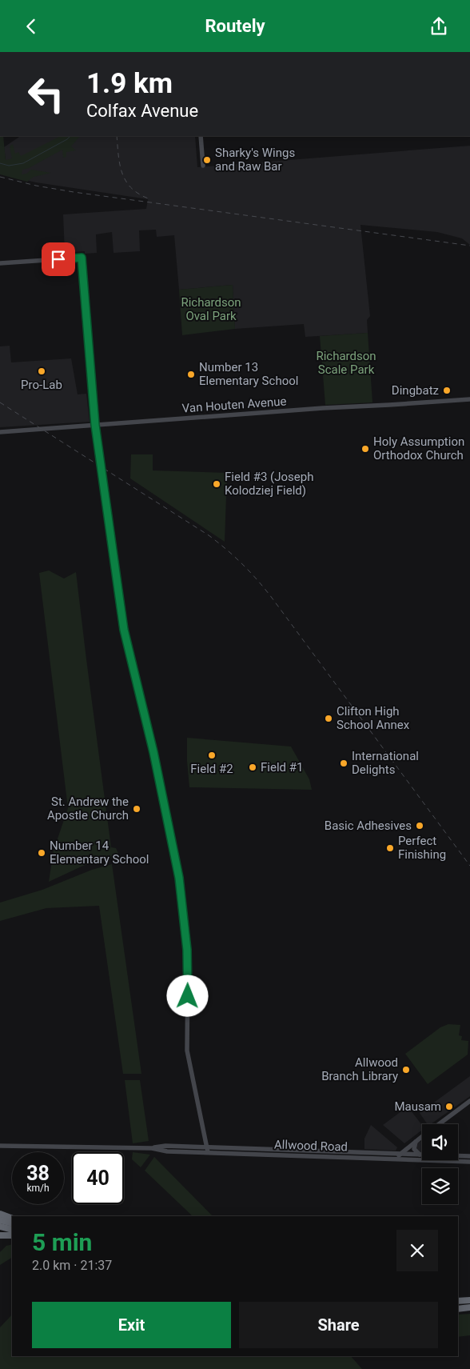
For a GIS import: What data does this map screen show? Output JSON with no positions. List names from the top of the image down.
{
  "streets": {
    "main road": ["Van Houten Avenue", "Allwood Road"]
  },
  "parks": ["Richardson Oval Park", "Richardson Scale Park"],
  "places": [
    "Sharky's Wings and Raw Bar",
    "Pro-Lab",
    "Number 13 Elementary School",
    "Dingbatz",
    "Holy Assumption Orthodox Church",
    "Field #3 (Joseph Kolodziej Field)",
    "Clifton High School Annex",
    "Field #2",
    "International Delights",
    "Field #1",
    "St. Andrew the Apostle Church",
    "Basic Adhesives",
    "Perfect Finishing",
    "Number 14 Elementary School",
    "Allwood Branch Library",
    "Mausam"
  ],
  "page": {
    "header": "Routely",
    "turn": ["1.9 km", "Colfax Avenue"],
    "speed": "38 km/h",
    "limit": "40",
    "heading": ["5 min", "2.0 km · 21:37"],
    "buttons": ["Exit", "Share"]
  }
}
